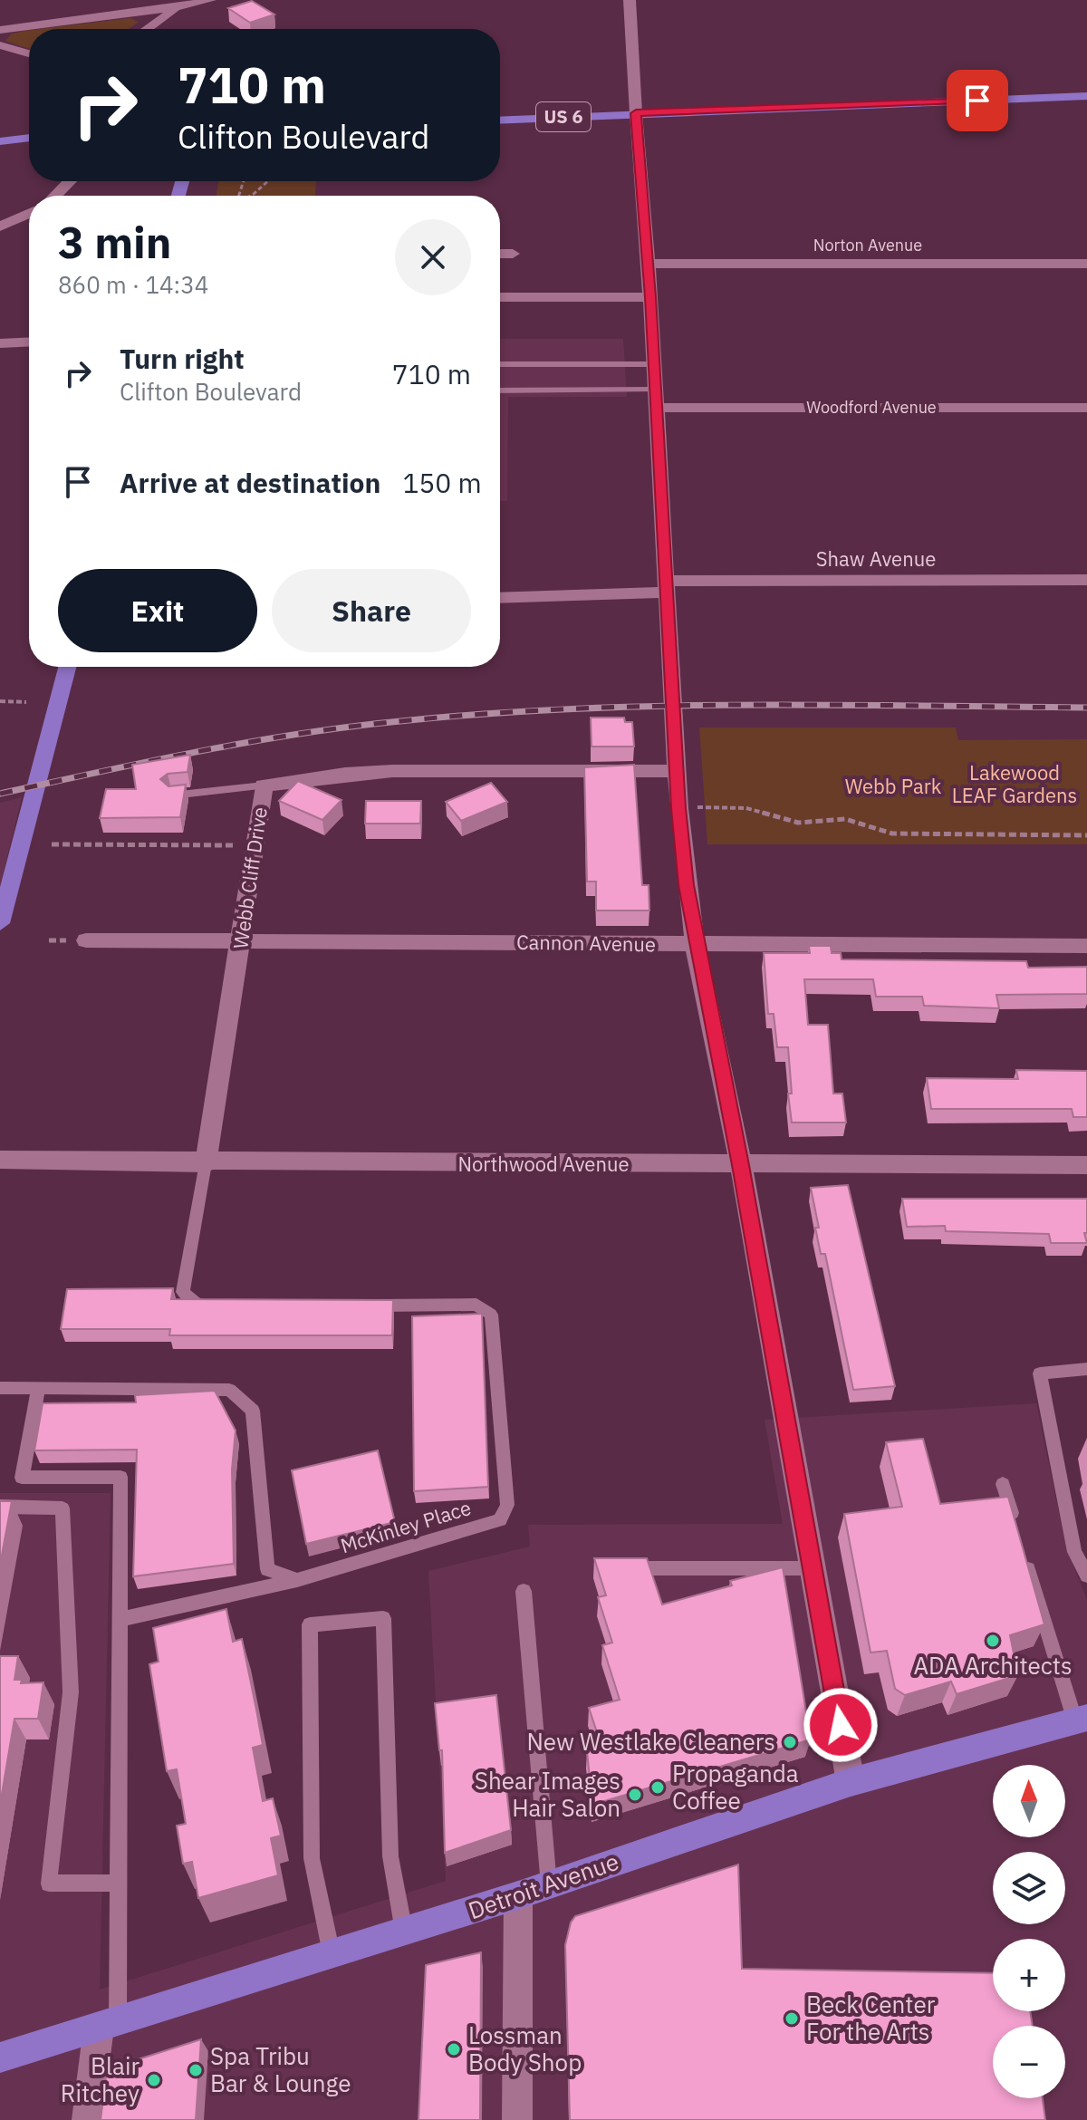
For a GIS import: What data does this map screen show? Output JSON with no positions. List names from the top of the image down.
{
  "streets": {
    "main road": ["US 6", "Detroit Avenue"],
    "street": [
      "Norton Avenue",
      "Woodford Avenue",
      "Shaw Avenue",
      "Webb Cliff Drive",
      "Cannon Avenue",
      "Northwood Avenue"
    ],
    "lane": ["McKinley Place"]
  },
  "crossings": [
    ["Webb Cliff Drive", "Cannon Avenue"],
    ["Webb Cliff Drive", "Northwood Avenue"]
  ],
  "parks": ["Lakewood LEAF Gardens", "Webb Park"],
  "places": [
    "ADA Architects",
    "New Westlake Cleaners",
    "Propaganda Coffee",
    "Shear Images Hair Salon",
    "Beck Center For the Arts",
    "Lossman Body Shop",
    "Spa Tribu Bar & Lounge",
    "Blair Ritchey"
  ],
  "north": "top",
  "page": {
    "turn": ["710 m", "Clifton Boulevard"],
    "heading": ["3 min", "860 m · 14:34"],
    "list": [
      {
        "name": "Turn right",
        "note": "Clifton Boulevard",
        "value": "710 m"
      },
      {
        "name": "Arrive at destination",
        "value": "150 m"
      }
    ],
    "buttons": ["Exit", "Share"],
    "map_buttons": ["+", "−"]
  }
}
